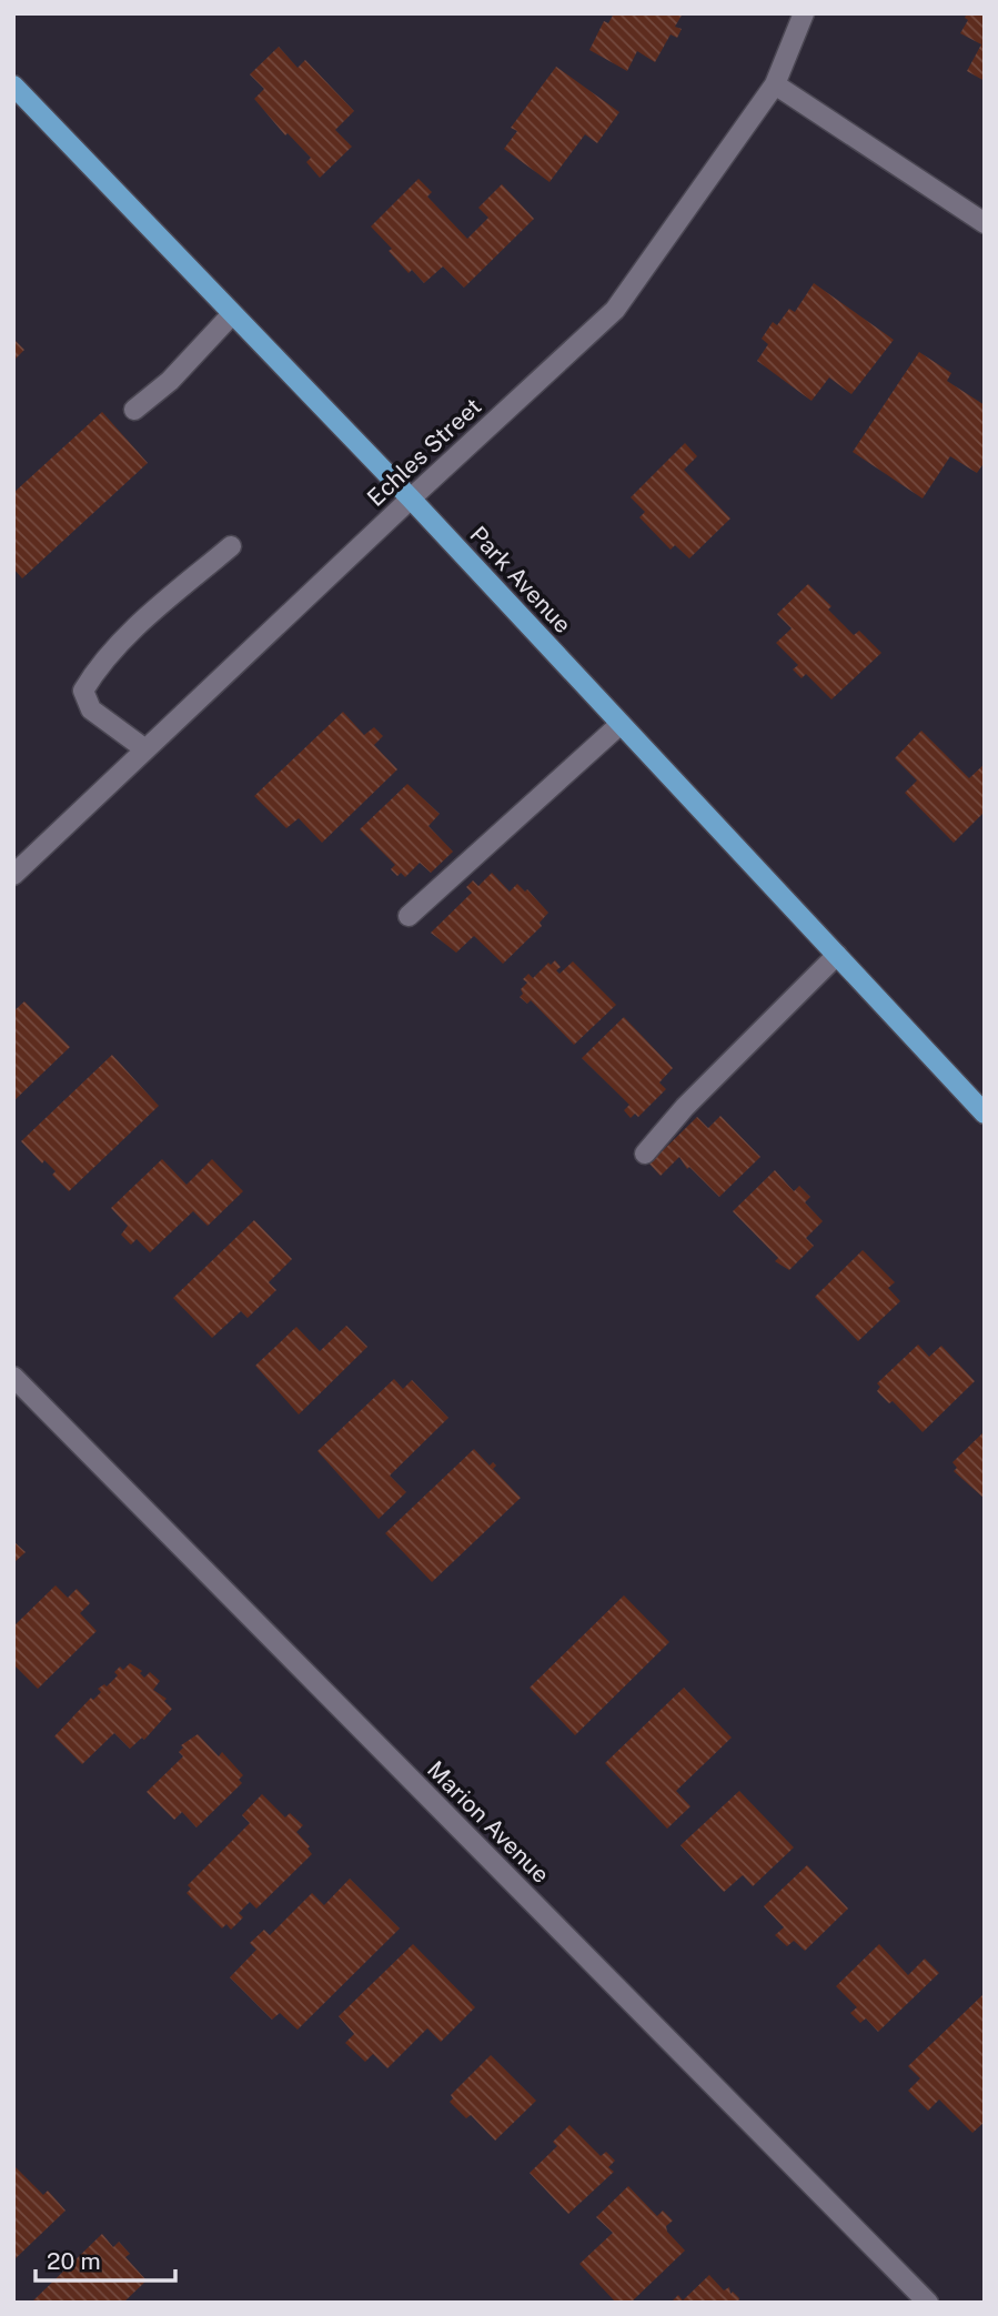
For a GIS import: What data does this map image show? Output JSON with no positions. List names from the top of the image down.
{
  "streets": {
    "main road": ["Park Avenue"],
    "street": ["Echles Street", "Marion Avenue"]
  },
  "crossings": [
    ["Echles Street", "Park Avenue"]
  ],
  "scale_bar": "20 m"
}
